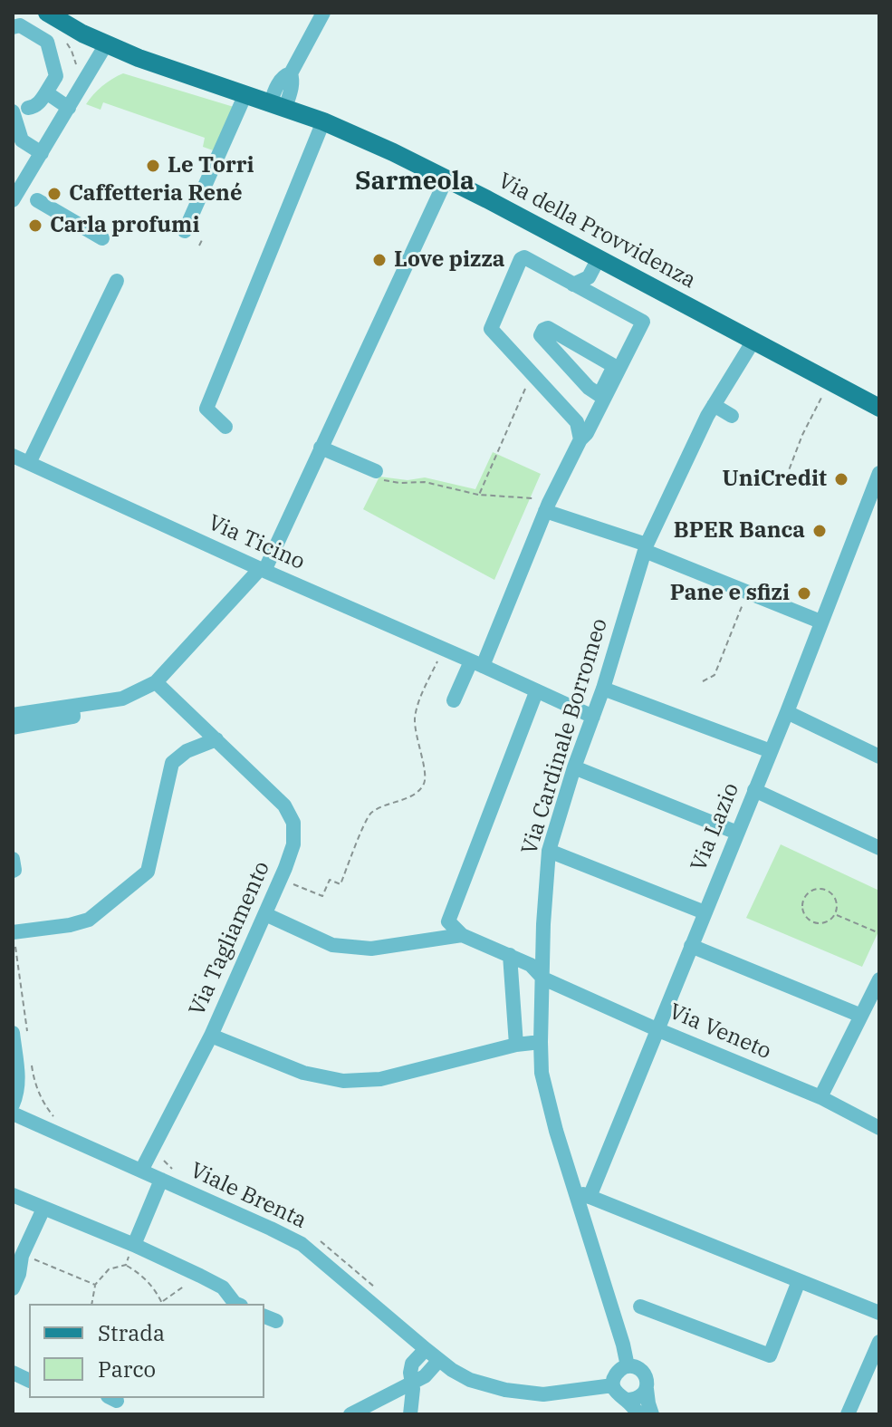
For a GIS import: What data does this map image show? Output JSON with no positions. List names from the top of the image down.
{
  "streets": {
    "main road": ["Via della Provvidenza"],
    "street": [
      "Via Ticino",
      "Via Cardinale Borromeo",
      "Via Lazio",
      "Via Tagliamento",
      "Via Veneto",
      "Viale Brenta"
    ]
  },
  "crossings": [
    ["Via della Provvidenza", "Via Cardinale Borromeo"],
    ["Via Ticino", "Via Cardinale Borromeo"],
    ["Via Cardinale Borromeo", "Via Lazio"],
    ["Via Cardinale Borromeo", "Via Veneto"],
    ["Via Cardinale Borromeo", "Viale Brenta"],
    ["Via Lazio", "Via Veneto"],
    ["Via Tagliamento", "Viale Brenta"]
  ],
  "districts": ["Sarmeola"],
  "places": [
    "Le Torri",
    "Caffetteria René",
    "Carla profumi",
    "Love pizza",
    "UniCredit",
    "BPER Banca",
    "Pane e sfizi"
  ],
  "legend": ["Strada", "Parco"]
}
